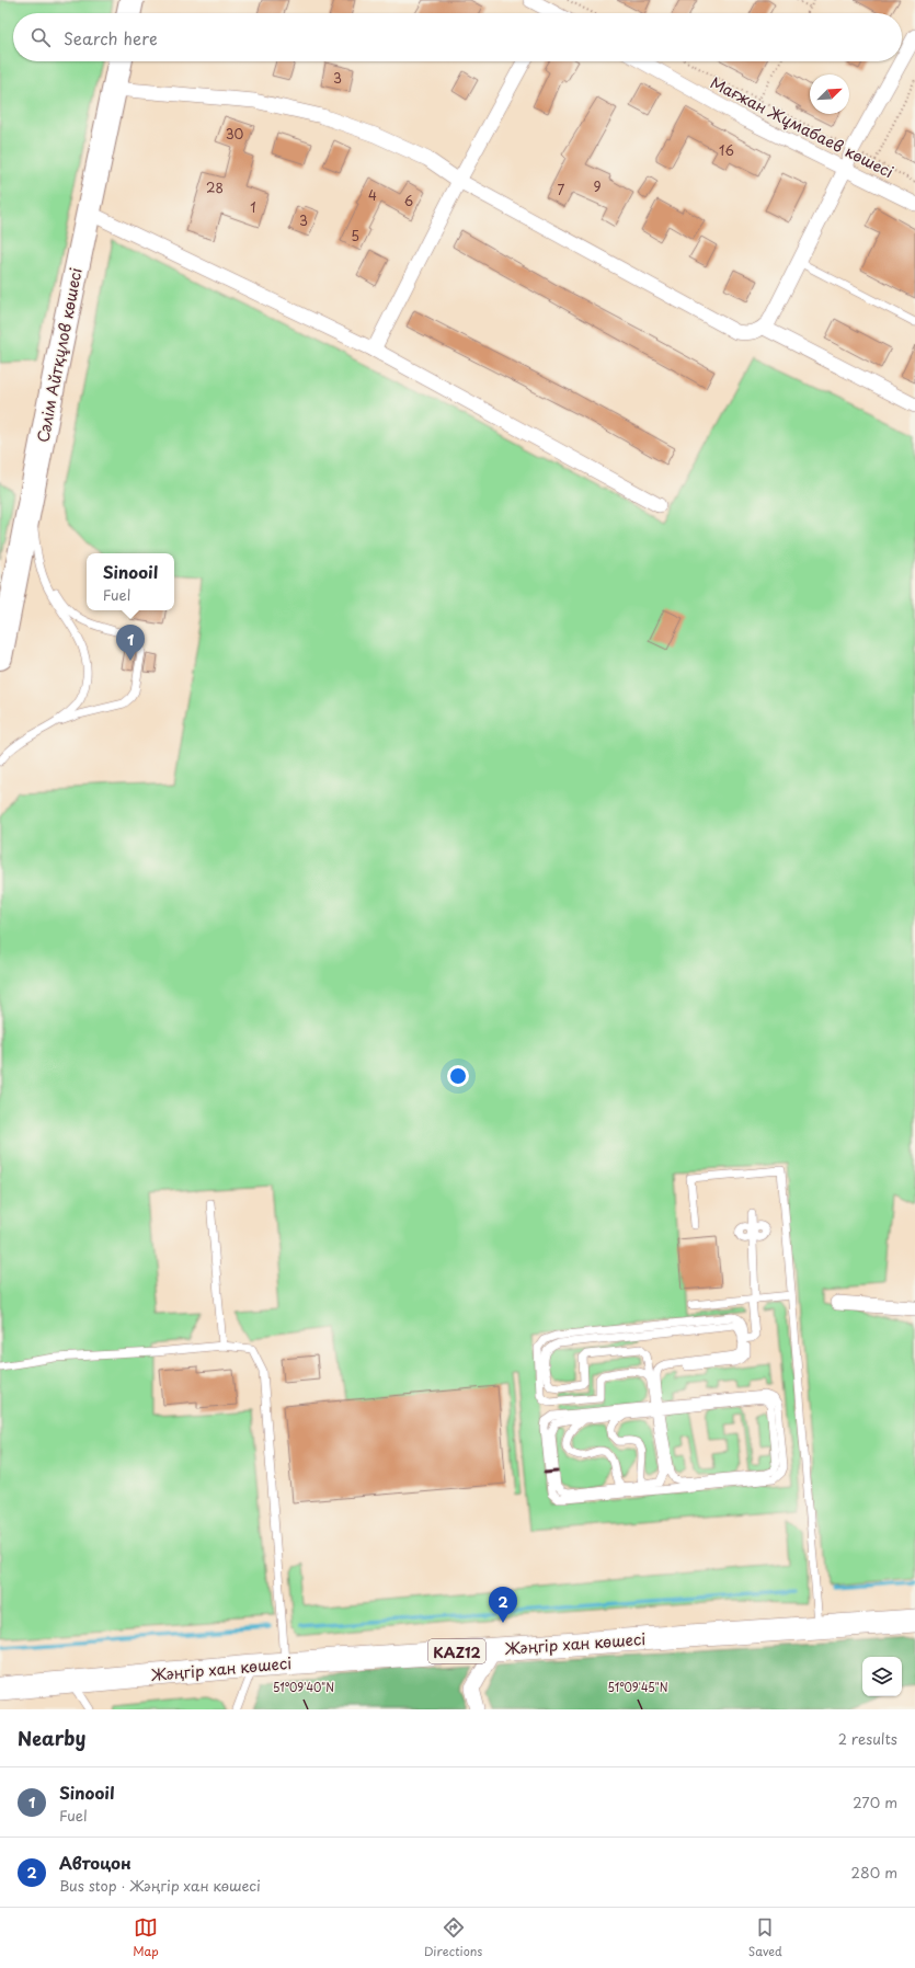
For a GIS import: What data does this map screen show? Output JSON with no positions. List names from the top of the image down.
{
  "streets": {
    "highway": ["Сәлім Айтқұлов көшесі"],
    "main road": ["Жәңгір хан көшесі", "KAZ12"],
    "street": ["Мағжан Жұмабаев көшесі"]
  },
  "house_numbers": [
    "3",
    "30",
    "16",
    "9",
    "28",
    "7",
    "4",
    "6",
    "1",
    "3",
    "5"
  ],
  "north": "top right",
  "page": {
    "search": "Search here",
    "popup": ["Sinooil", "Fuel"],
    "pins": ["1", "2"],
    "heading": ["Nearby", "2 results"],
    "list": [
      {
        "mark": "1",
        "name": "Sinooil",
        "note": "Fuel",
        "value": "270 m"
      },
      {
        "mark": "2",
        "name": "Автоцон",
        "note": "Bus stop · Жәңгір хан көшесі",
        "value": "280 m"
      }
    ],
    "nav": ["Map", "Directions", "Saved"]
  },
  "coordinates": ["51°09'40\"N", "51°09'45\"N"]
}
